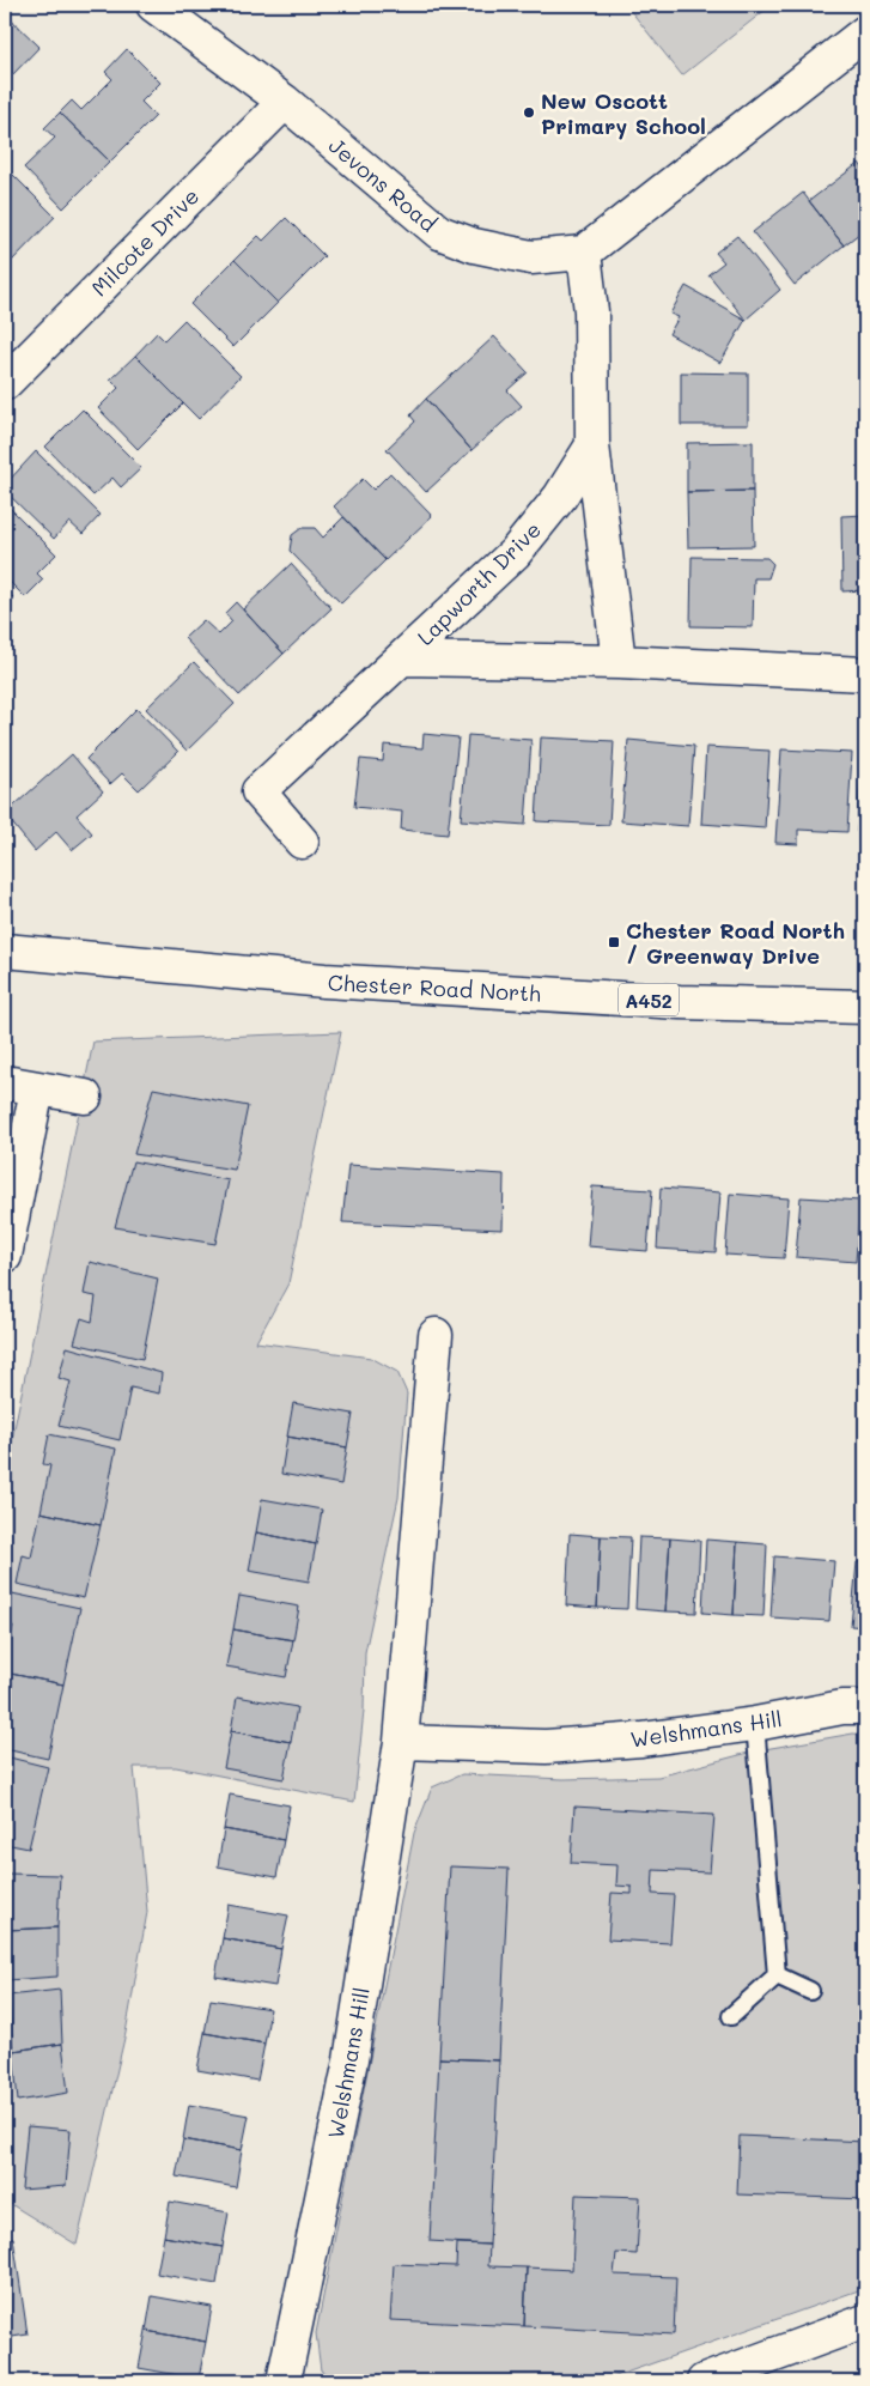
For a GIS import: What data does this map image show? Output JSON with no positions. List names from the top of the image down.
{
  "streets": {
    "main road": [
      "Jevons Road",
      "Milcote Drive",
      "Lapworth Drive",
      "Chester Road North",
      "A452",
      "Welshmans Hill"
    ]
  },
  "crossings": [
    ["Jevons Road", "Milcote Drive"]
  ],
  "places": {
    "other": ["New Oscott Primary School"],
    "transit": ["Chester Road North / Greenway Drive"]
  }
}
